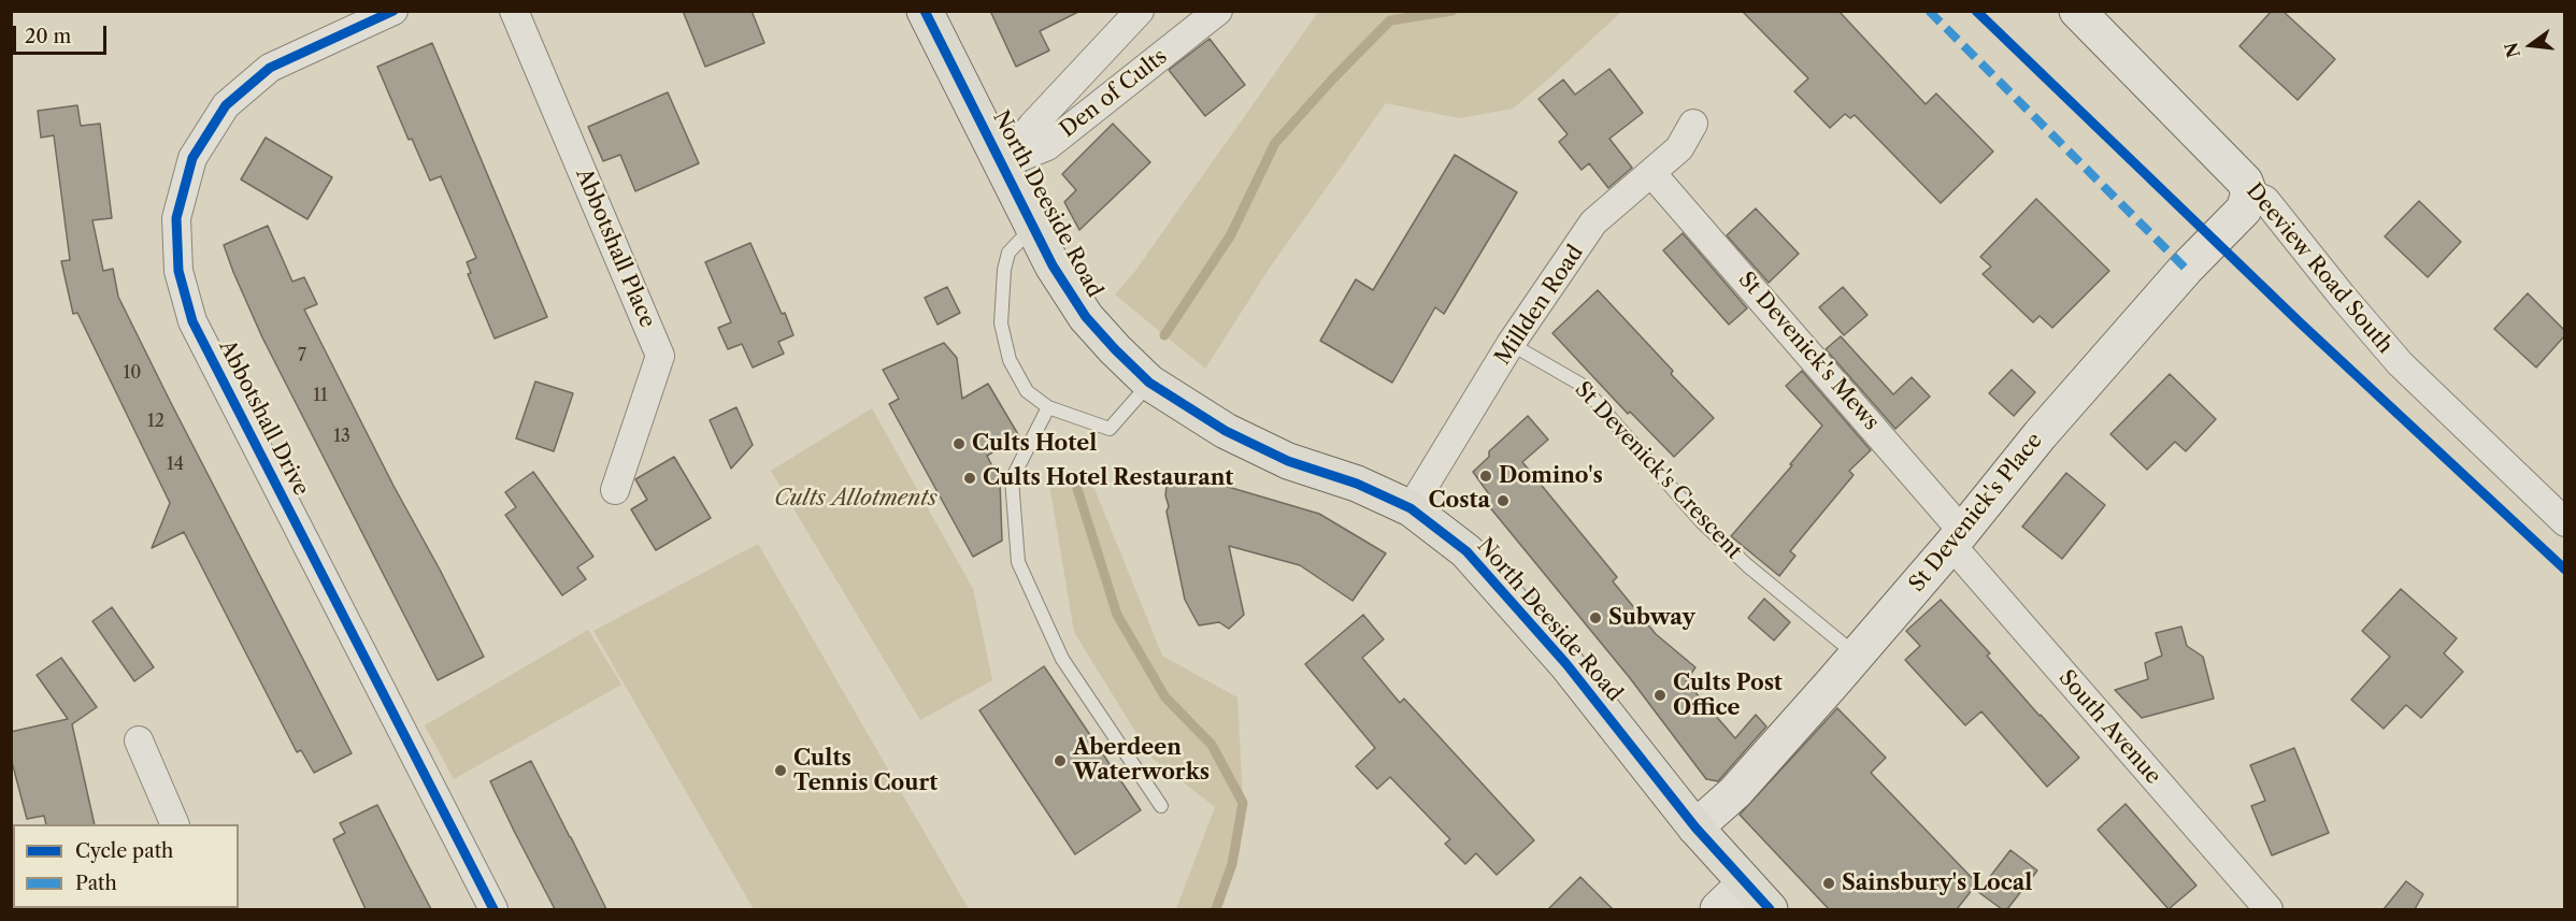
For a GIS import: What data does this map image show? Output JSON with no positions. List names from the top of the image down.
{
  "streets": {
    "main road": ["North Deeside Road"],
    "street": [
      "Den of Cults",
      "Abbotshall Place",
      "Deeview Road South",
      "Millden Road",
      "St Devenick's Mews",
      "Abbotshall Drive",
      "St Devenick's Place",
      "South Avenue"
    ],
    "lane": ["St Devenick's Crescent"]
  },
  "crossings": [
    ["Den of Cults", "North Deeside Road"],
    ["North Deeside Road", "Millden Road"],
    ["North Deeside Road", "St Devenick's Place"],
    ["Deeview Road South", "St Devenick's Place"],
    ["Millden Road", "St Devenick's Mews"],
    ["Millden Road", "St Devenick's Crescent"],
    ["St Devenick's Mews", "St Devenick's Place"],
    ["St Devenick's Mews", "South Avenue"],
    ["St Devenick's Crescent", "St Devenick's Place"],
    ["St Devenick's Place", "South Avenue"]
  ],
  "parks": ["Cults Allotments"],
  "places": [
    "Cults Hotel",
    "Domino's",
    "Cults Hotel Restaurant",
    "Costa",
    "Subway",
    "Cults Post Office",
    "Aberdeen Waterworks",
    "Cults Tennis Court",
    "Sainsbury's Local"
  ],
  "house_numbers": [
    "7",
    "10",
    "11",
    "12",
    "13",
    "14"
  ],
  "legend": ["Cycle path", "Path"],
  "scale_bar": "20 m",
  "north": "left"
}
